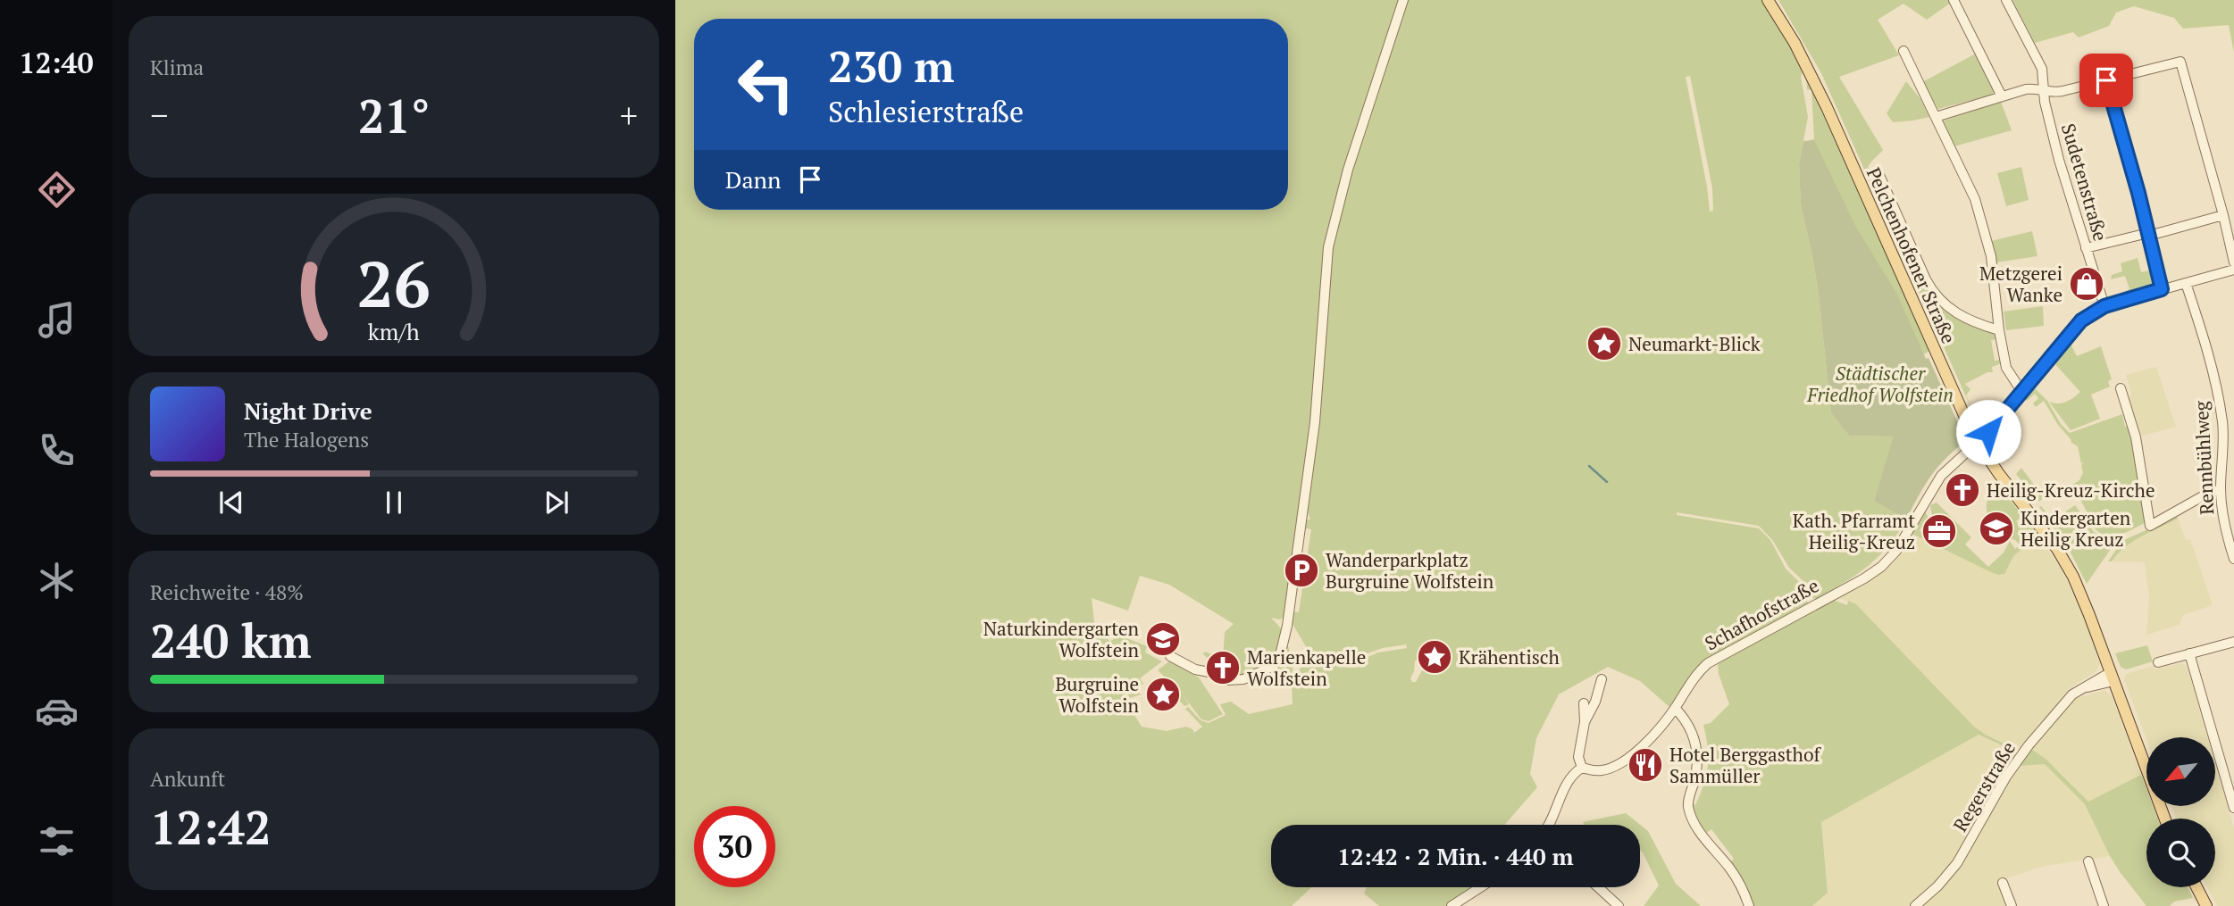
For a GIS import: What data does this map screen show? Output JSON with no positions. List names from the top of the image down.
{
  "streets": {
    "main road": ["Pelchenhofener Straße"],
    "street": [
      "Sudetenstraße",
      "Rennbühlweg",
      "Schafhofstraße",
      "Regerstraße"
    ]
  },
  "crossings": [
    ["Sudetenstraße", "Schafhofstraße"],
    ["Pelchenhofener Straße", "Schafhofstraße"],
    ["Pelchenhofener Straße", "Regerstraße"],
    ["Rennbühlweg", "Schafhofstraße"]
  ],
  "parks": ["Städtischer Friedhof Wolfstein"],
  "places": {
    "shop": ["Metzgerei Wanke"],
    "place": ["Neumarkt-Blick", "Krähentisch", "Burgruine Wolfstein"],
    "church": ["Heilig-Kreuz-Kirche", "Marienkapelle Wolfstein"],
    "school or university": ["Kindergarten Heilig Kreuz", "Naturkindergarten Wolfstein"],
    "office": ["Kath. Pfarramt Heilig-Kreuz"],
    "parking": ["Wanderparkplatz Burgruine Wolfstein"],
    "restaurant": ["Hotel Berggasthof Sammüller"]
  },
  "north": "bottom left",
  "page": {
    "tabs": "12:40",
    "tile": [
      "Klima",
      ["Reichweite · 48%", "240 km"],
      ["Ankunft", "12:42"]
    ],
    "turn": ["230 m", "Schlesierstraße"],
    "heat": ["−", "21°", "+"],
    "then": "Dann",
    "song": ["Night Drive", "The Halogens"],
    "limit": "30",
    "trip": "12:42 · 2 Min. · 440 m",
    "gauge": ["26", "km/h"]
  }
}
